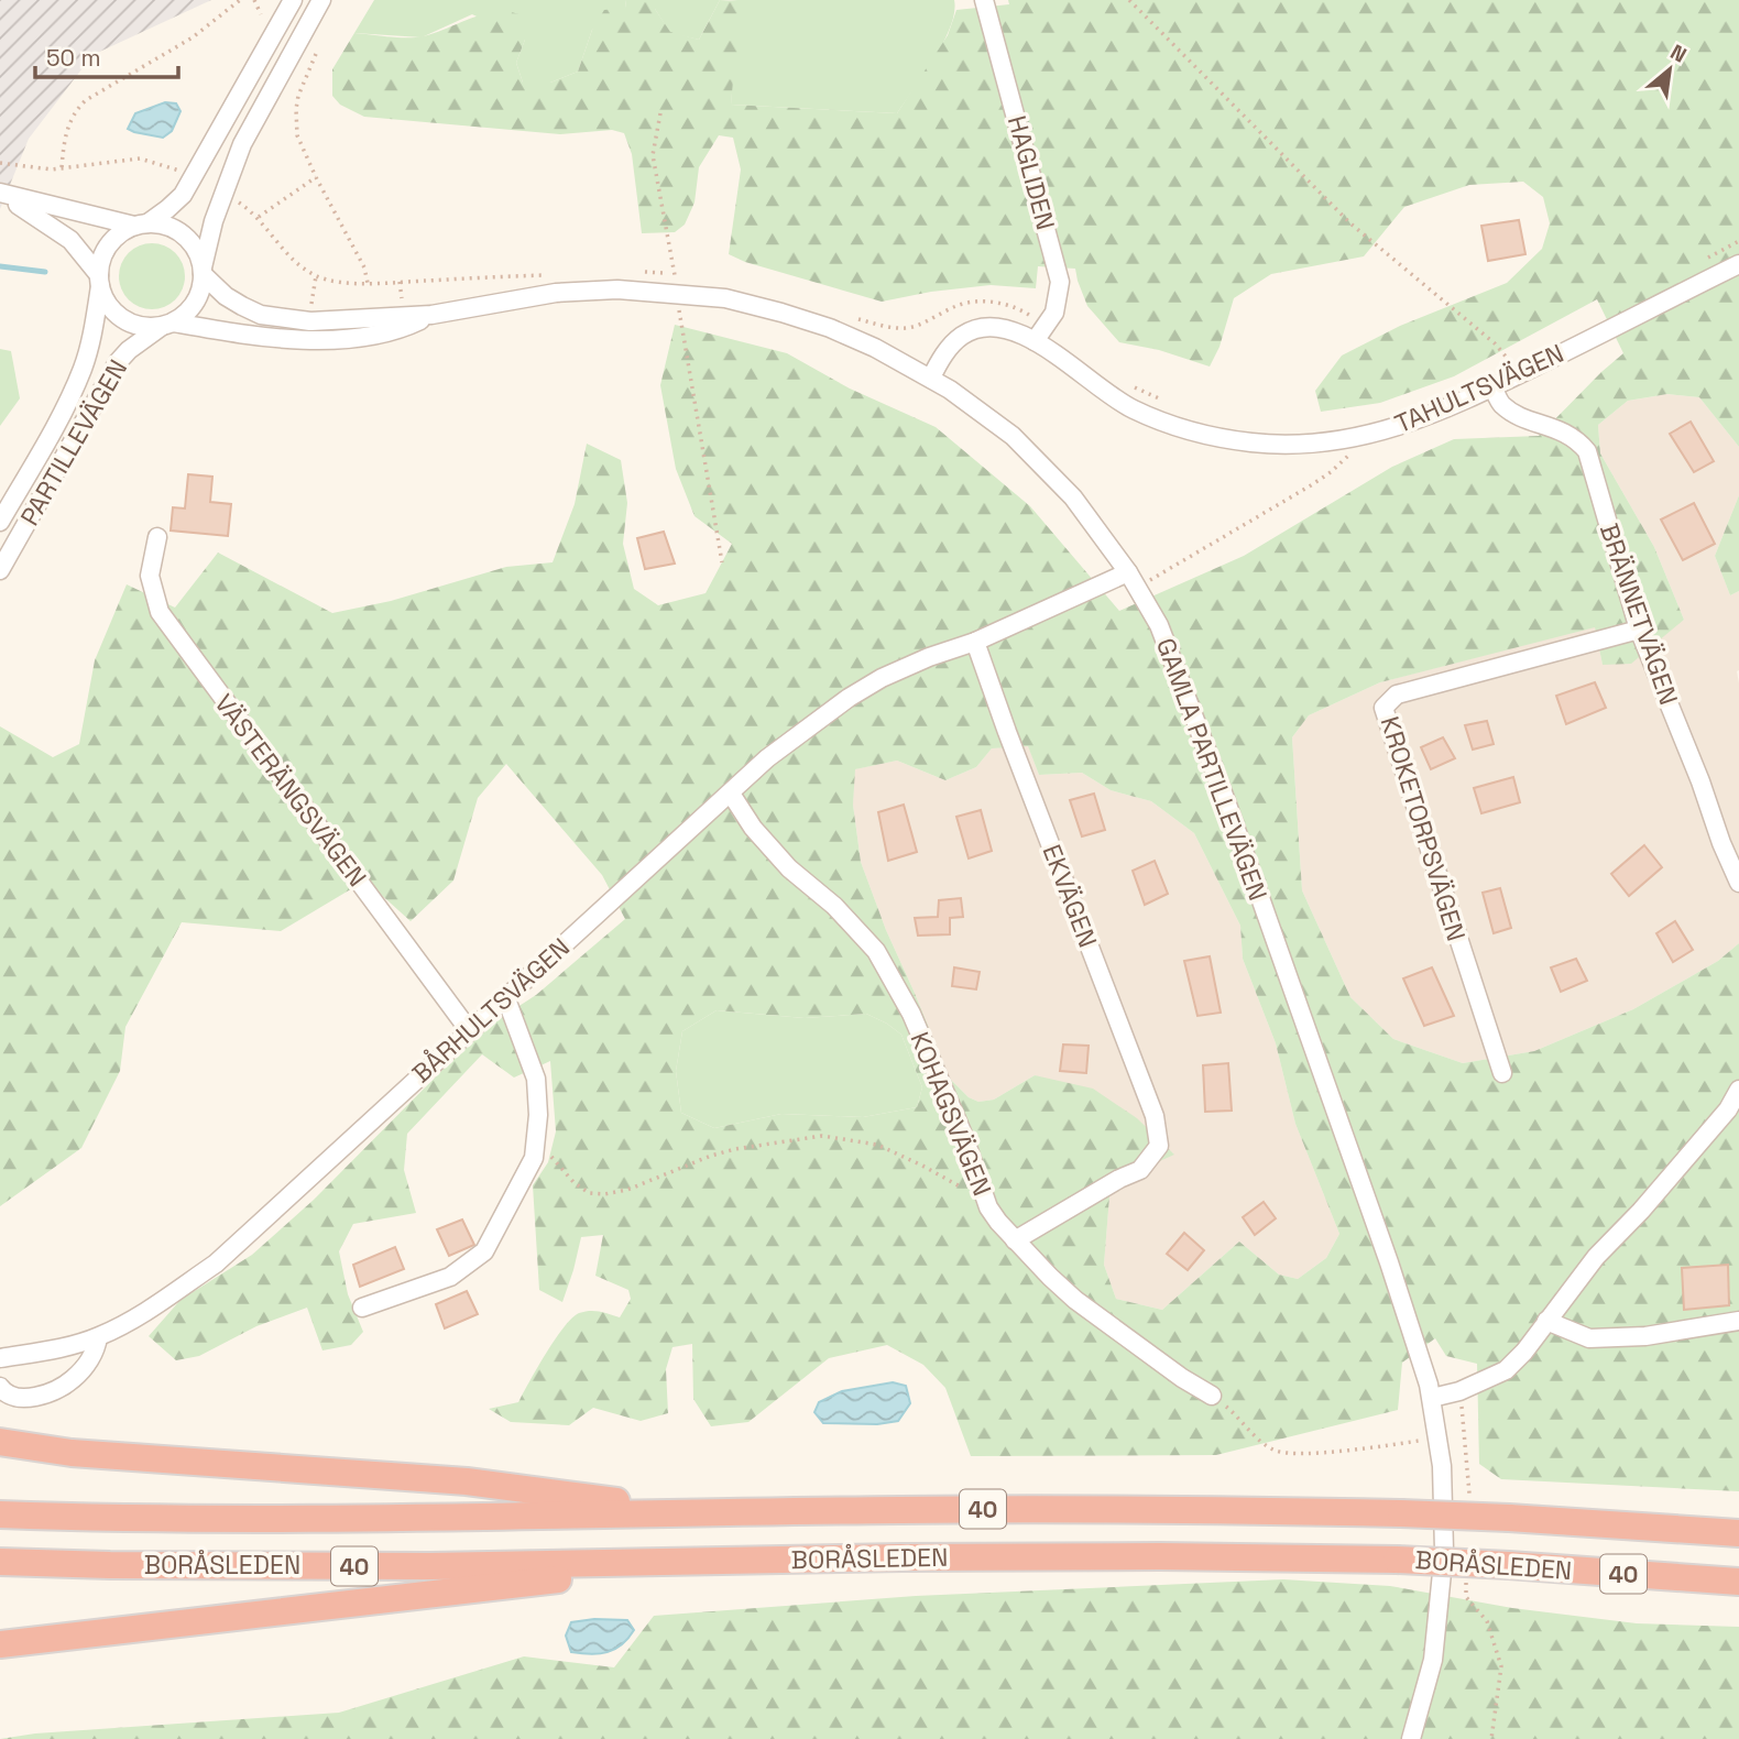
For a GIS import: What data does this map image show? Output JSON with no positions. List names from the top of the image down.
{
  "streets": {
    "highway": ["40", "BORÅSLEDEN"],
    "street": [
      "HAGLIDEN",
      "TAHULTSVÄGEN",
      "PARTILLEVÄGEN",
      "BRÄNNETVÄGEN",
      "GAMLA PARTILLEVÄGEN",
      "VÄSTERÄNGSVÄGEN",
      "KROKETORPSVÄGEN",
      "EKVÄGEN",
      "BÅRHULTSVÄGEN",
      "KOHAGSVÄGEN"
    ]
  },
  "crossings": [
    ["HAGLIDEN", "TAHULTSVÄGEN"],
    ["TAHULTSVÄGEN", "BRÄNNETVÄGEN"],
    ["TAHULTSVÄGEN", "GAMLA PARTILLEVÄGEN"],
    ["PARTILLEVÄGEN", "GAMLA PARTILLEVÄGEN"],
    ["BRÄNNETVÄGEN", "KROKETORPSVÄGEN"],
    ["VÄSTERÄNGSVÄGEN", "BÅRHULTSVÄGEN"],
    ["EKVÄGEN", "BÅRHULTSVÄGEN"],
    ["EKVÄGEN", "KOHAGSVÄGEN"],
    ["BÅRHULTSVÄGEN", "KOHAGSVÄGEN"]
  ],
  "scale_bar": "50 m",
  "north": "top right"
}
